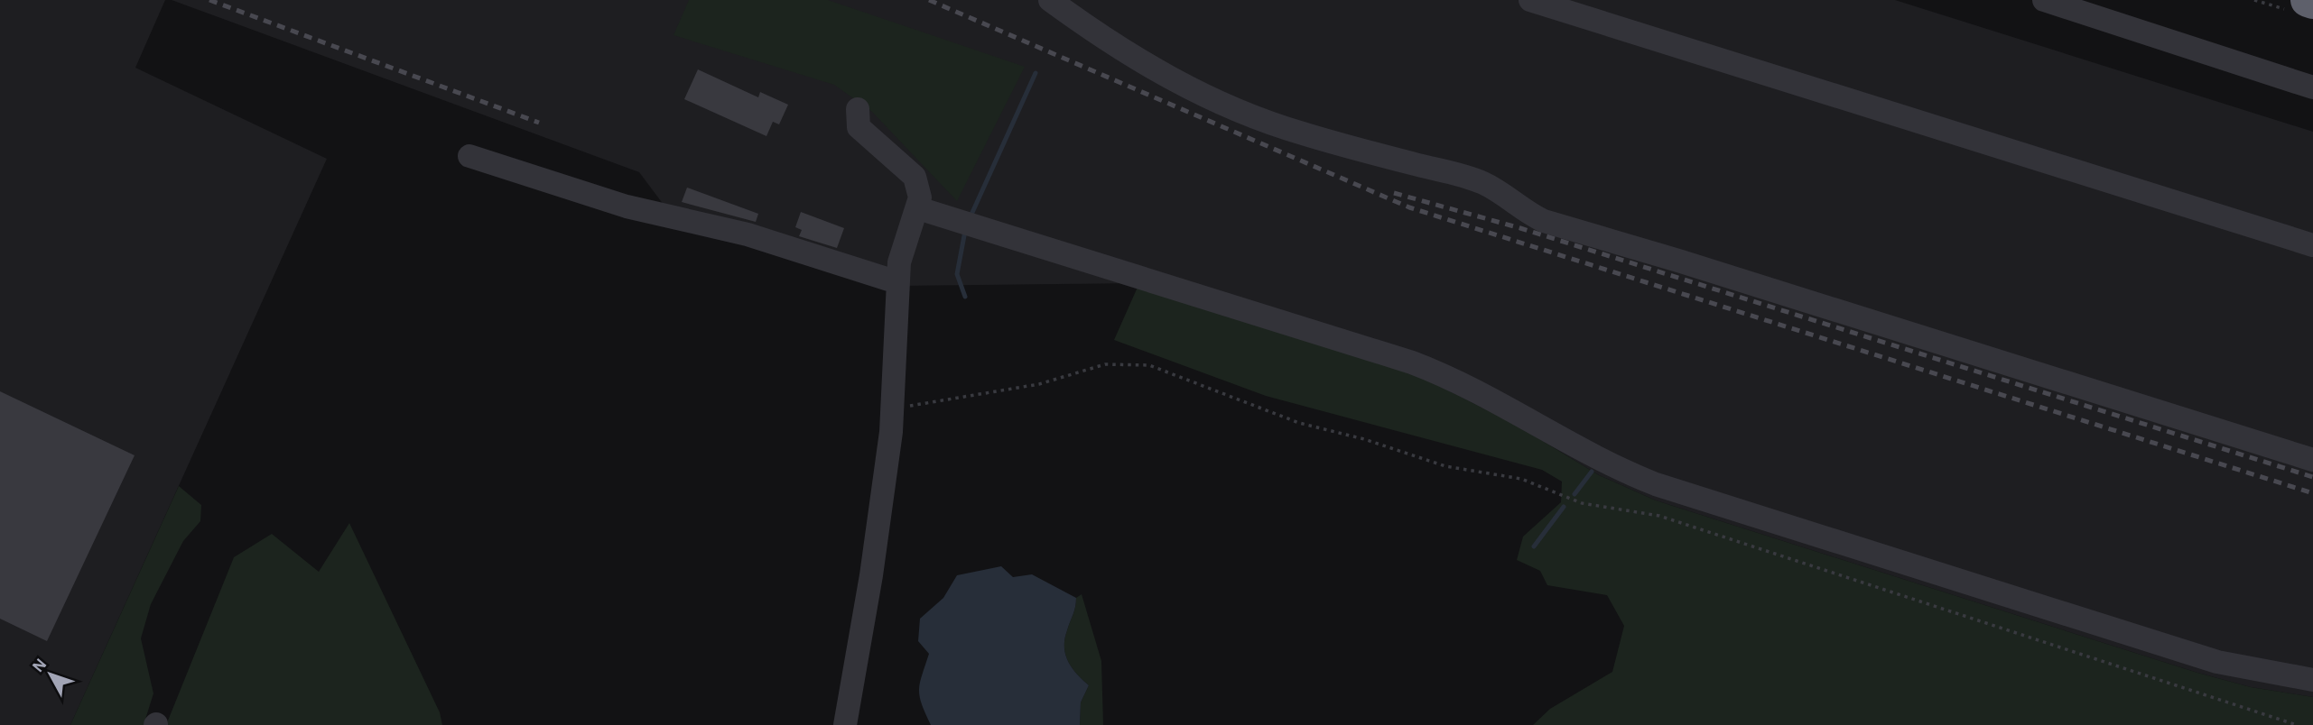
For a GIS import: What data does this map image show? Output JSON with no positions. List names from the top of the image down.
{
  "north": "top left"
}
